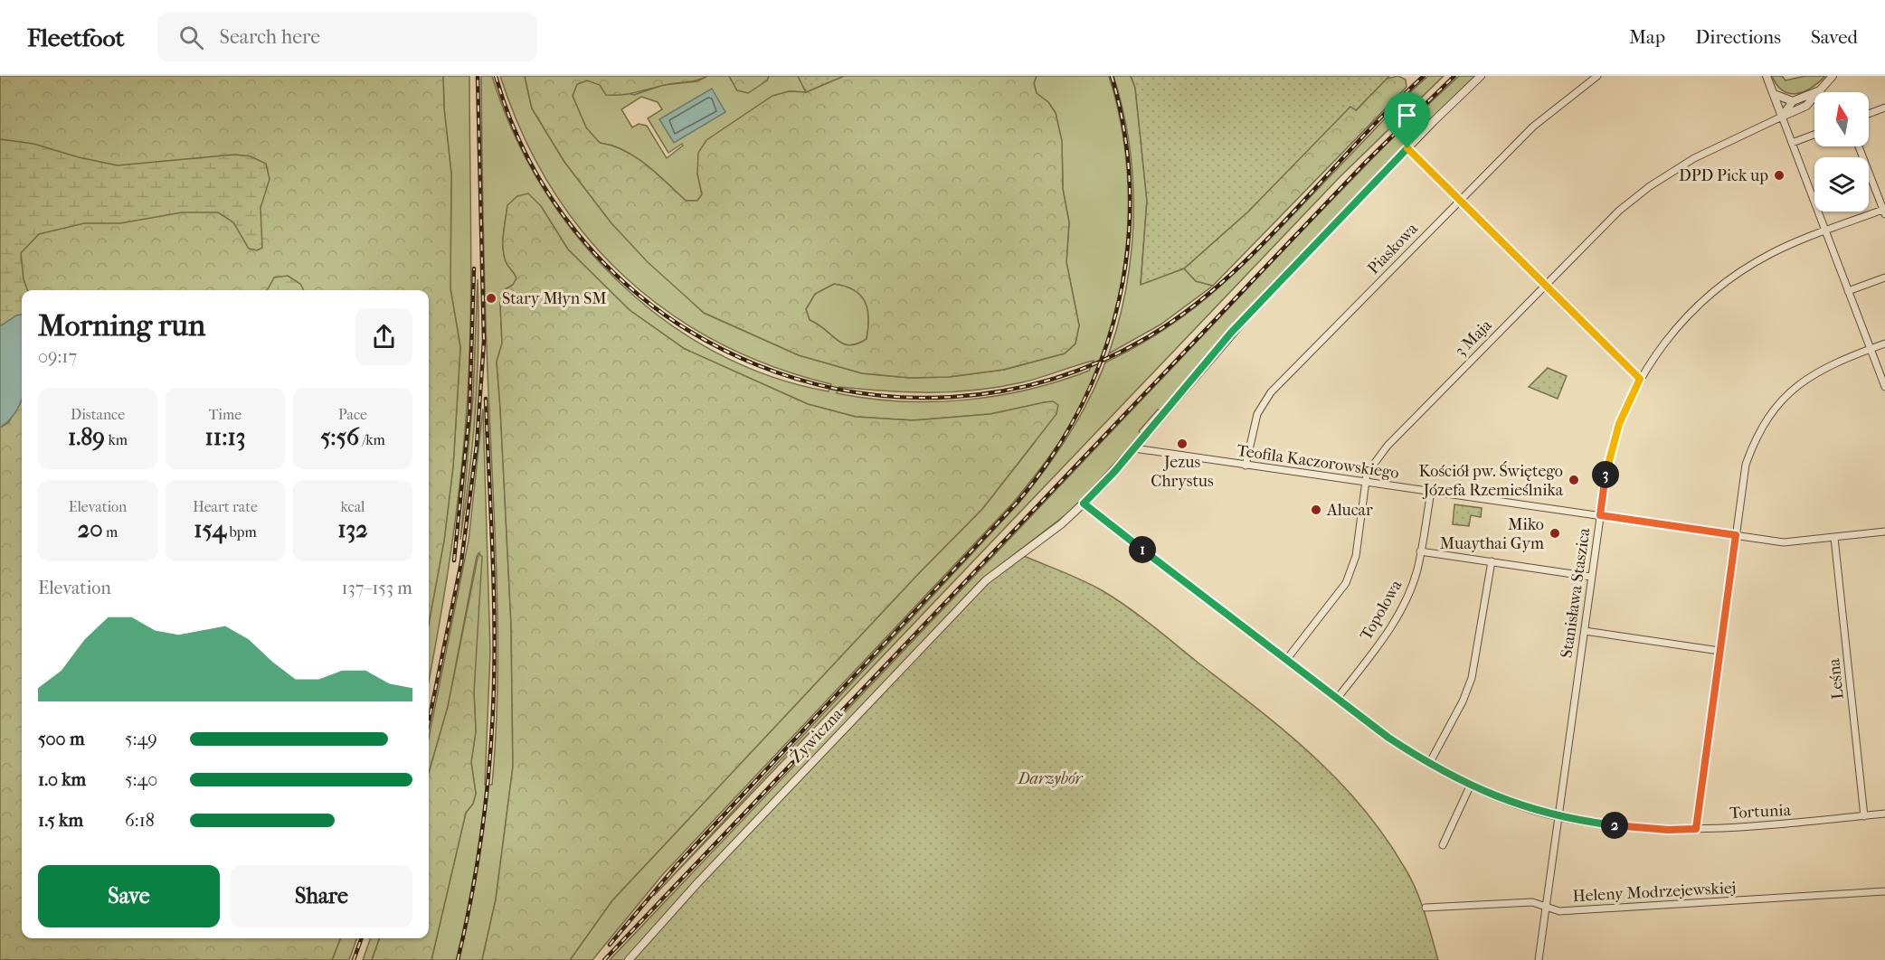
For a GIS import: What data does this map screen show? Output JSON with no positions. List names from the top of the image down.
{
  "streets": {
    "street": [
      "Piaskowa",
      "3 Maja",
      "Teofila Kaczorowskiego",
      "Stanisława Staszica",
      "Topolowa",
      "Leśna",
      "Żywiczna",
      "Tortunia",
      "Heleny Modrzejewskiej"
    ]
  },
  "crossings": [
    ["Piaskowa", "Teofila Kaczorowskiego"],
    ["3 Maja", "Teofila Kaczorowskiego"],
    ["3 Maja", "Tortunia"],
    ["Teofila Kaczorowskiego", "Stanisława Staszica"],
    ["Teofila Kaczorowskiego", "Topolowa"],
    ["Teofila Kaczorowskiego", "Leśna"],
    ["Teofila Kaczorowskiego", "Żywiczna"],
    ["Stanisława Staszica", "Tortunia"],
    ["Stanisława Staszica", "Heleny Modrzejewskiej"],
    ["Topolowa", "Tortunia"],
    ["Leśna", "Tortunia"],
    ["Żywiczna", "Tortunia"]
  ],
  "parks": ["Darzybór"],
  "places": [
    "DPD Pick up",
    "Stary Młyn SM",
    "Jezus Chrystus",
    "Kościół pw. Świętego Józefa Rzemieślnika",
    "Alucar",
    "Miko Muaythai Gym"
  ],
  "north": "top",
  "page": {
    "header": "Fleetfoot",
    "search": "Search here",
    "nav": ["Map", "Directions", "Saved"],
    "heading": ["Morning run", "09:17"],
    "stats": [
      ["Distance", "1.89 km"],
      ["Time", "11:13"],
      ["Pace", "5:56 /km"],
      ["Elevation", "20 m"],
      ["Heart rate", "154 bpm"],
      ["kcal", "132"]
    ],
    "pins": ["3", "1", "2"],
    "chart": ["Elevation", "137–153 m"],
    "list": [
      {
        "name": "500 m",
        "note": "5:49"
      },
      {
        "name": "1.0 km",
        "note": "5:40"
      },
      {
        "name": "1.5 km",
        "note": "6:18"
      }
    ],
    "buttons": ["Save", "Share"]
  }
}
